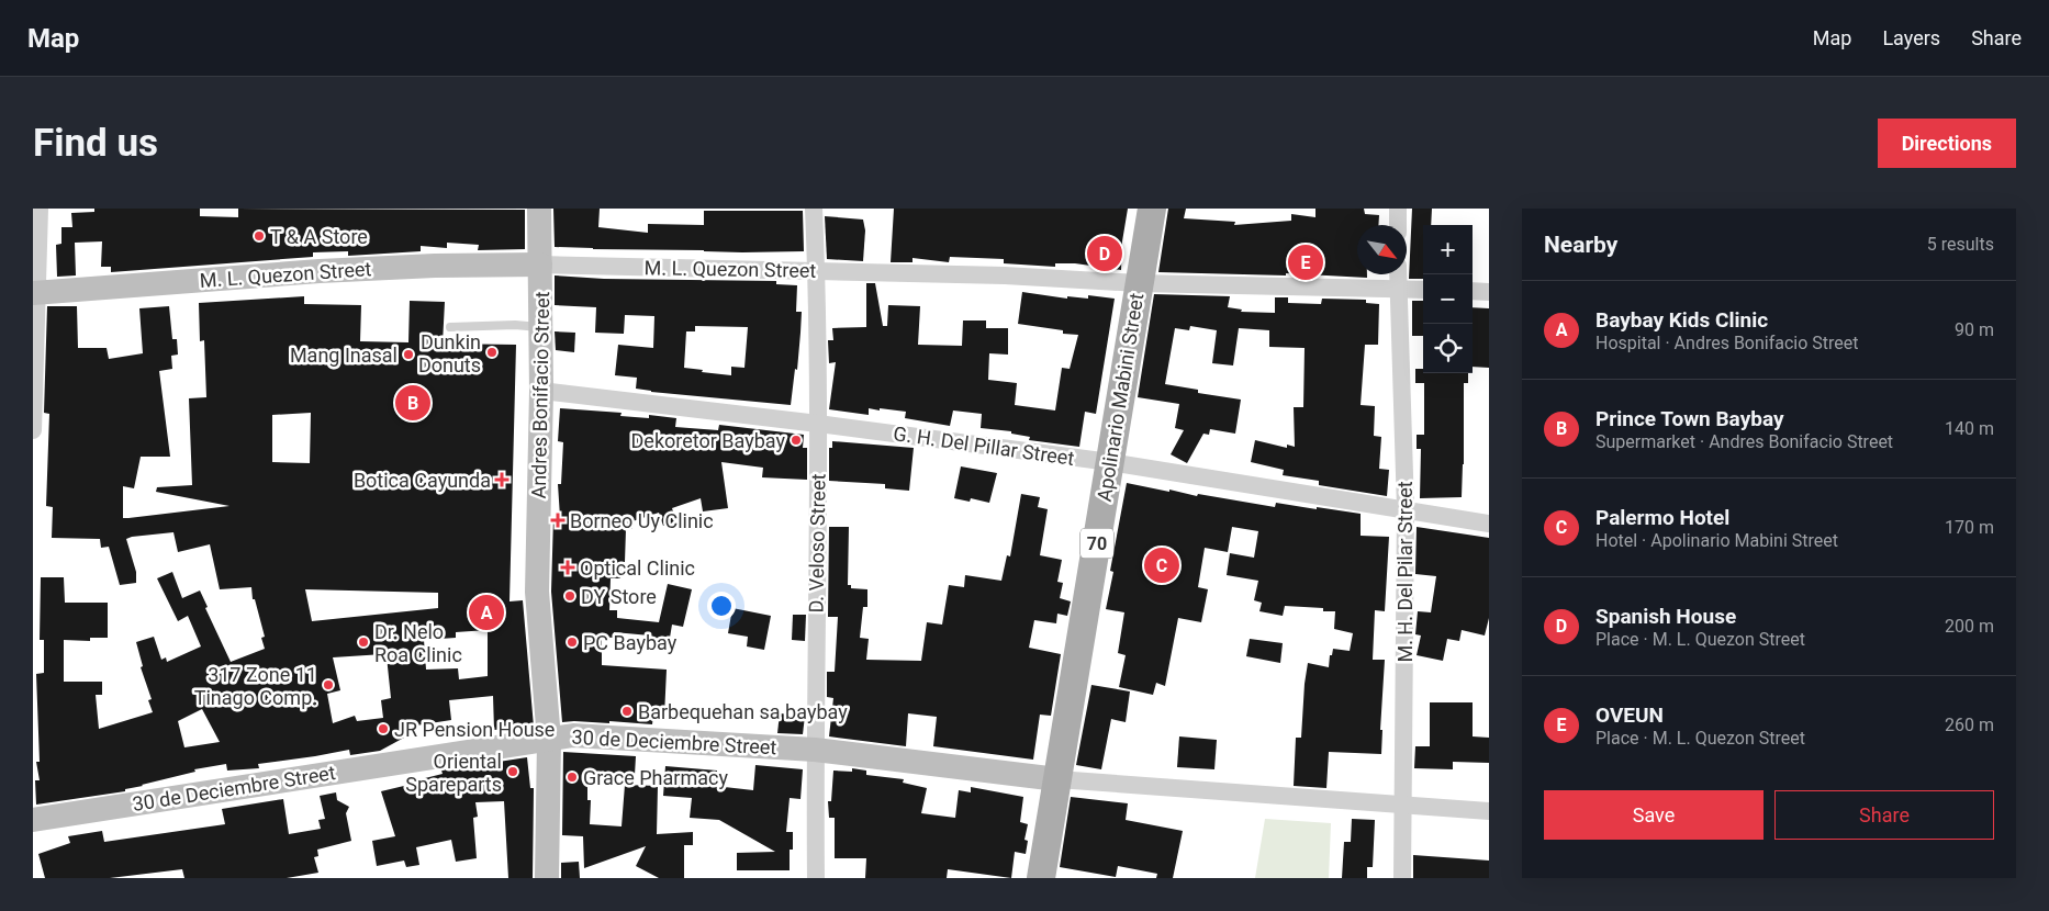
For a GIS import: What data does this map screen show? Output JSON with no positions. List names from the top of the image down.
{
  "streets": {
    "main road": ["Apolinario Mabini Street", "70"],
    "street": [
      "M. L. Quezon Street",
      "Andres Bonifacio Street",
      "G. H. Del Pillar Street",
      "D. Veloso Street",
      "M. H. Del Pilar Street",
      "30 de Deciembre Street"
    ]
  },
  "crossings": [
    ["M. L. Quezon Street", "Andres Bonifacio Street"],
    ["M. L. Quezon Street", "Apolinario Mabini Street"],
    ["M. L. Quezon Street", "D. Veloso Street"],
    ["M. L. Quezon Street", "M. H. Del Pilar Street"],
    ["Andres Bonifacio Street", "G. H. Del Pillar Street"],
    ["Andres Bonifacio Street", "30 de Deciembre Street"],
    ["Apolinario Mabini Street", "G. H. Del Pillar Street"],
    ["Apolinario Mabini Street", "30 de Deciembre Street"],
    ["G. H. Del Pillar Street", "D. Veloso Street"],
    ["G. H. Del Pillar Street", "M. H. Del Pilar Street"],
    ["D. Veloso Street", "30 de Deciembre Street"]
  ],
  "places": {
    "other": [
      "T & A Store",
      "Dunkin Donuts",
      "Mang Inasal",
      "Dekoretor Baybay",
      "DY Store",
      "Dr. Nelo Roa Clinic",
      "PC Baybay",
      "317 Zone 11 Tinago Comp.",
      "Barbequehan sa baybay",
      "JR Pension House",
      "Oriental Spareparts",
      "Grace Pharmacy"
    ],
    "health": ["Botica Cayunda", "Borneo Uy Clinic", "Optical Clinic"]
  },
  "north": "bottom right",
  "page": {
    "header": "Map",
    "nav": ["Map", "Layers", "Share"],
    "buttons": [
      "Directions",
      ["Save", "Share"]
    ],
    "title": "Find us",
    "heading": ["Nearby", "5 results"],
    "map_buttons": ["+", "−"],
    "pins": [
      "D",
      "E",
      "B",
      "C",
      "A"
    ],
    "list": [
      {
        "mark": "A",
        "name": "Baybay Kids Clinic",
        "note": "Hospital · Andres Bonifacio Street",
        "value": "90 m"
      },
      {
        "mark": "B",
        "name": "Prince Town Baybay",
        "note": "Supermarket · Andres Bonifacio Street",
        "value": "140 m"
      },
      {
        "mark": "C",
        "name": "Palermo Hotel",
        "note": "Hotel · Apolinario Mabini Street",
        "value": "170 m"
      },
      {
        "mark": "D",
        "name": "Spanish House",
        "note": "Place · M. L. Quezon Street",
        "value": "200 m"
      },
      {
        "mark": "E",
        "name": "OVEUN",
        "note": "Place · M. L. Quezon Street",
        "value": "260 m"
      }
    ]
  }
}
